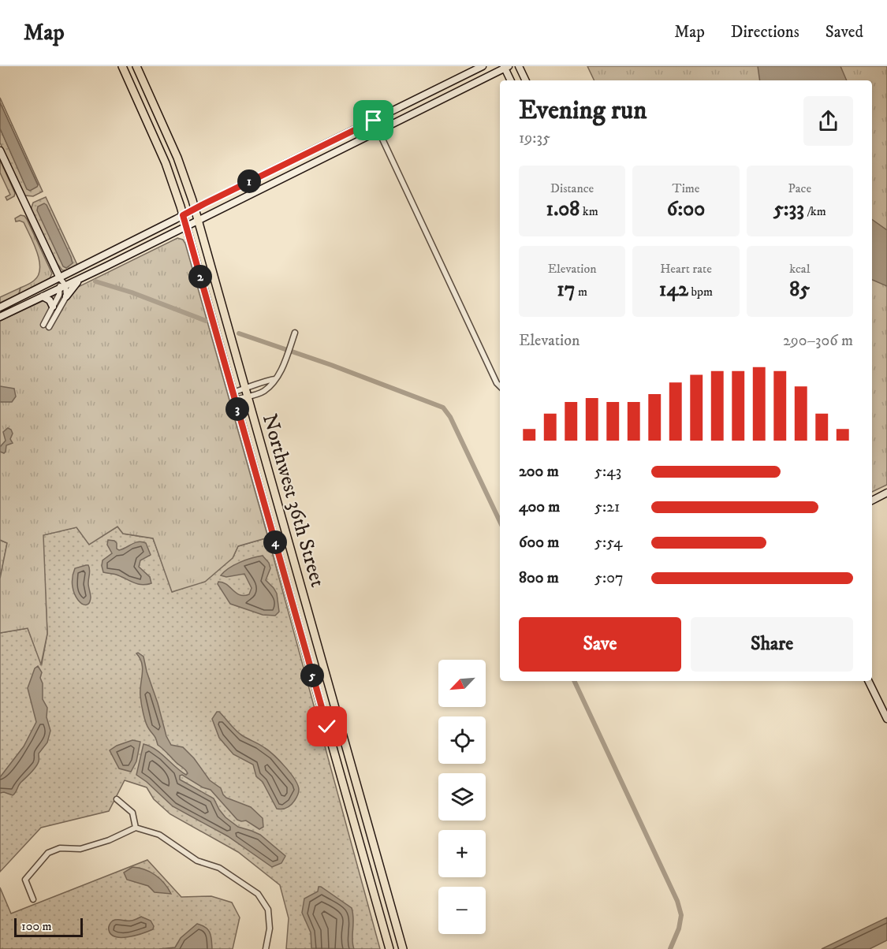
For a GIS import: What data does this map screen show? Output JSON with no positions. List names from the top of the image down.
{
  "streets": {
    "main road": ["Northwest 36th Street"]
  },
  "scale_bar": "100 m",
  "north": "bottom left",
  "page": {
    "header": "Map",
    "nav": ["Map", "Directions", "Saved"],
    "heading": ["Evening run", "19:35"],
    "stats": [
      ["Distance", "1.08 km"],
      ["Time", "6:00"],
      ["Pace", "5:33 /km"],
      ["Elevation", "17 m"],
      ["Heart rate", "142 bpm"],
      ["kcal", "85"]
    ],
    "pins": [
      "1",
      "2",
      "3",
      "4",
      "5"
    ],
    "chart": ["Elevation", "290–306 m"],
    "list": [
      {
        "name": "200 m",
        "note": "5:43"
      },
      {
        "name": "400 m",
        "note": "5:21"
      },
      {
        "name": "600 m",
        "note": "5:54"
      },
      {
        "name": "800 m",
        "note": "5:07"
      }
    ],
    "buttons": ["Save", "Share"],
    "map_buttons": ["+", "−"],
    "scale": "100 m"
  }
}
